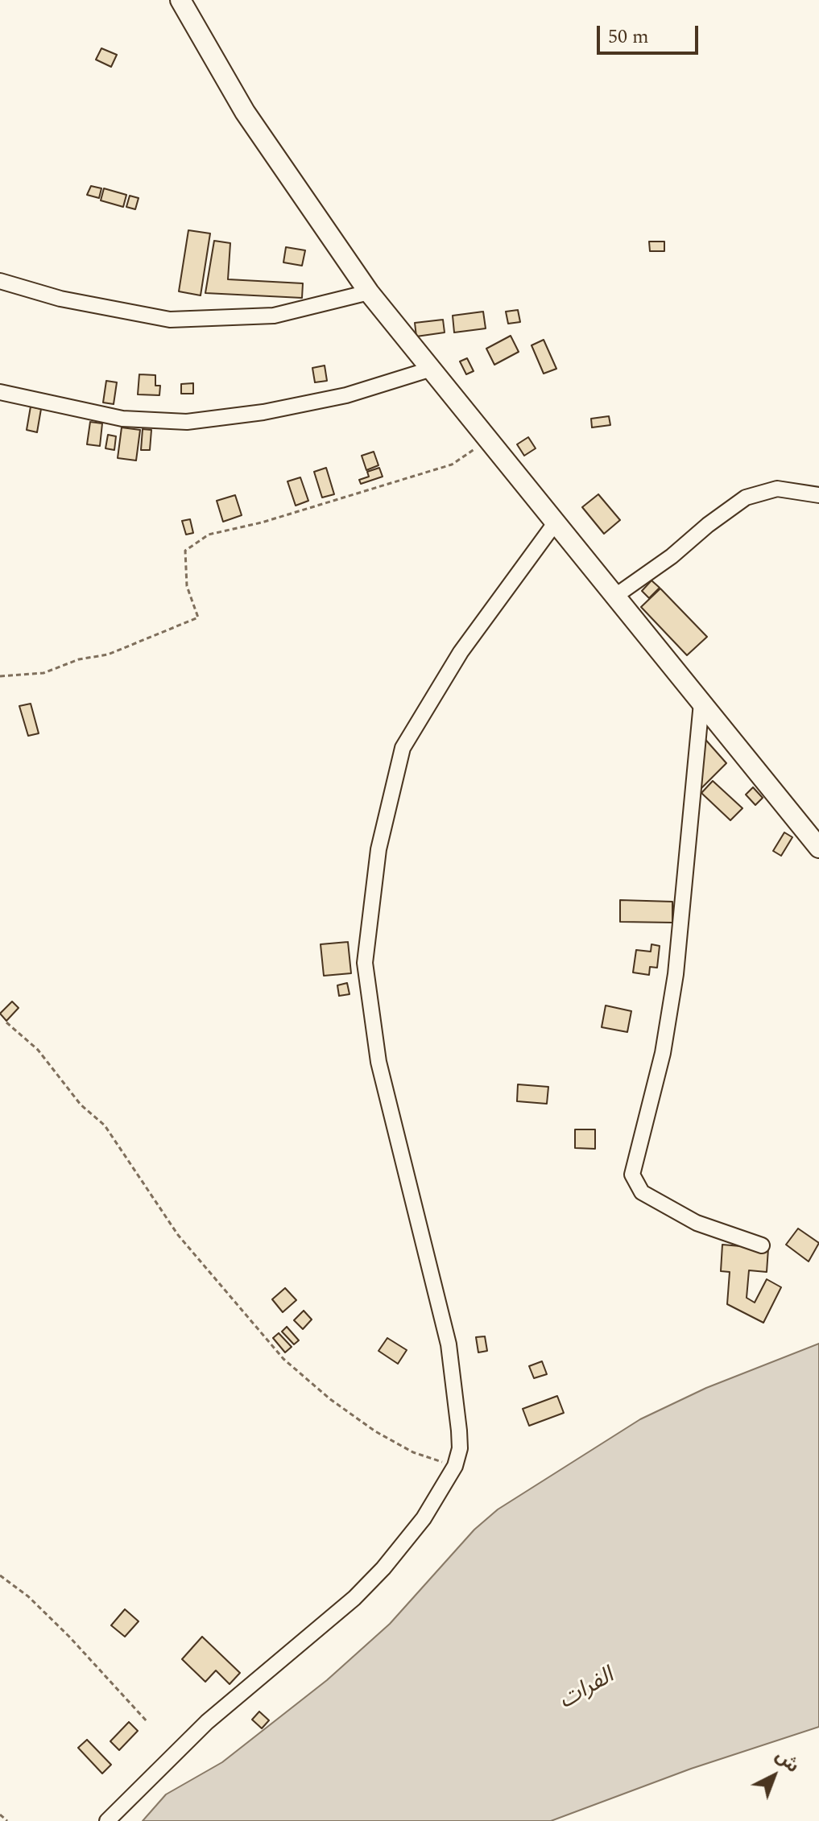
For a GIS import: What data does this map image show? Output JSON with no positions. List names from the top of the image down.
{
  "water": ["الفرات"],
  "scale_bar": "50 m",
  "north": "top right"
}
